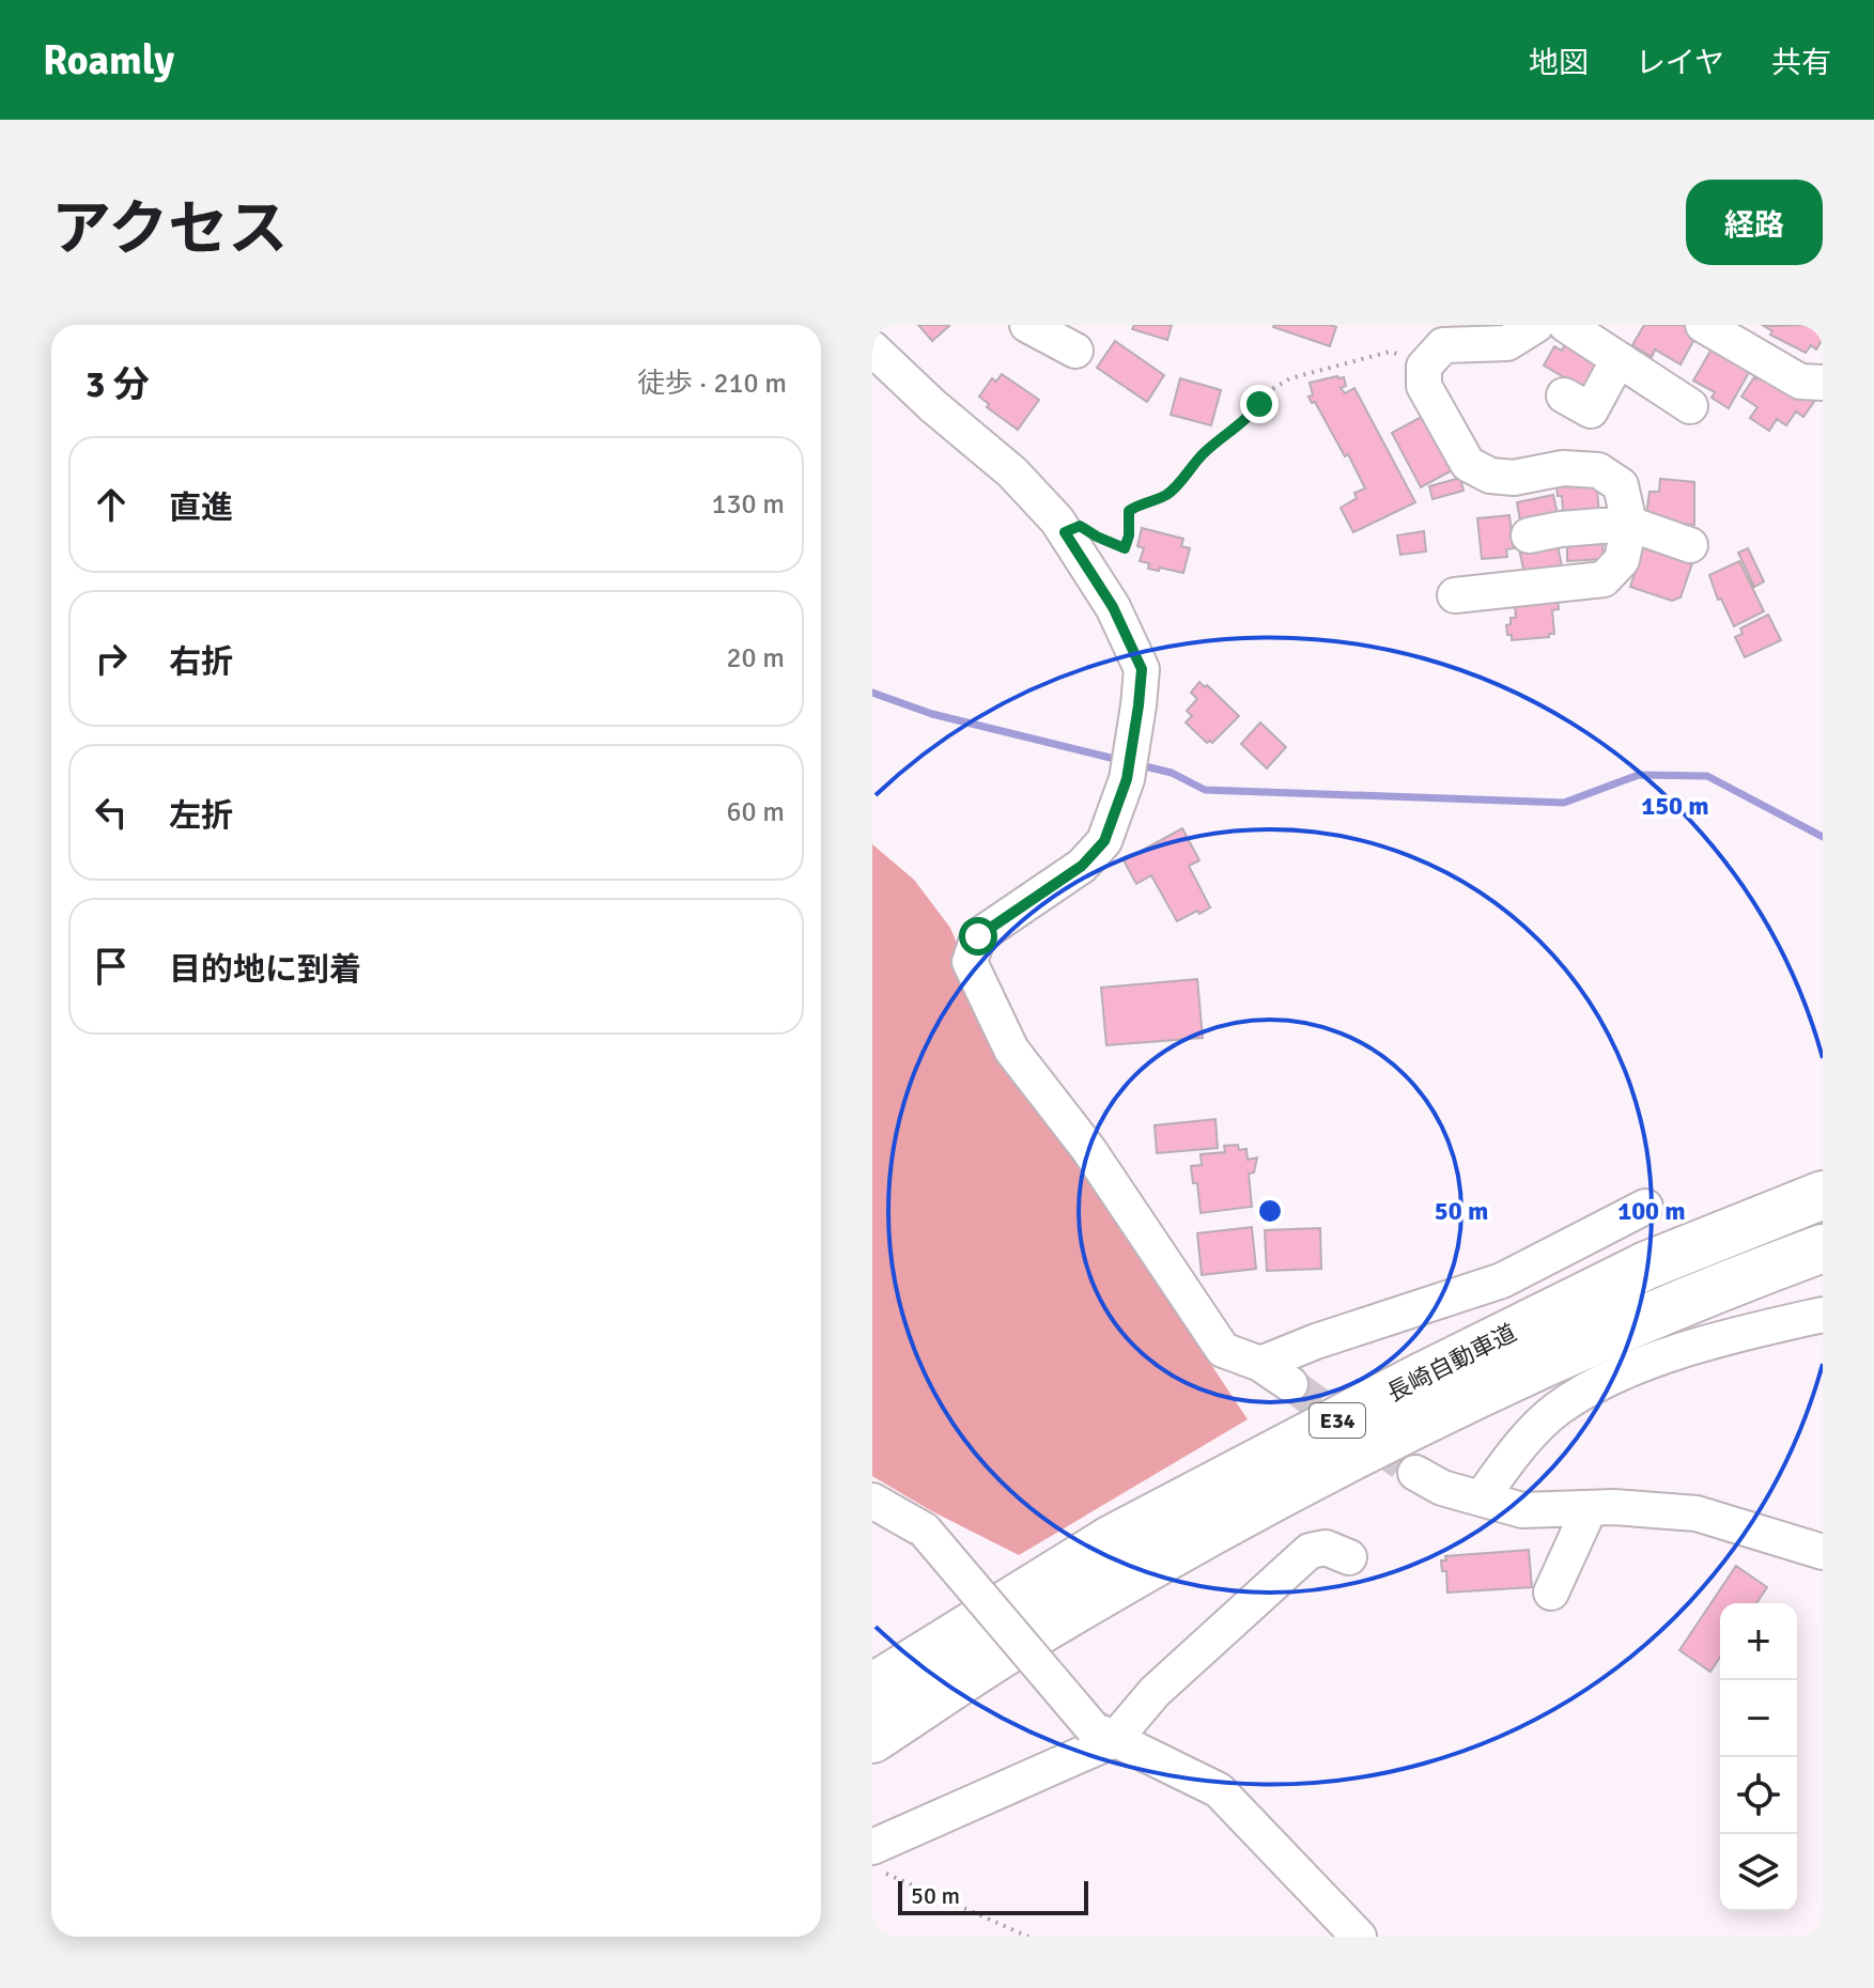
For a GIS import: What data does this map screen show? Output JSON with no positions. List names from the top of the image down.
{
  "streets": {
    "highway": ["長崎自動車道", "E34"]
  },
  "scale_bar": "50 m",
  "page": {
    "header": "Roamly",
    "nav": ["地図", "レイヤ", "共有"],
    "title": "アクセス",
    "buttons": "経路",
    "heading": ["3 分", "徒歩 · 210 m"],
    "list": [
      ["直進", "130 m"],
      ["右折", "20 m"],
      ["左折", "60 m"],
      "目的地に到着"
    ],
    "map_buttons": ["+", "−"],
    "scale": "50 m"
  },
  "rings": ["150 m", "50 m", "100 m"]
}
